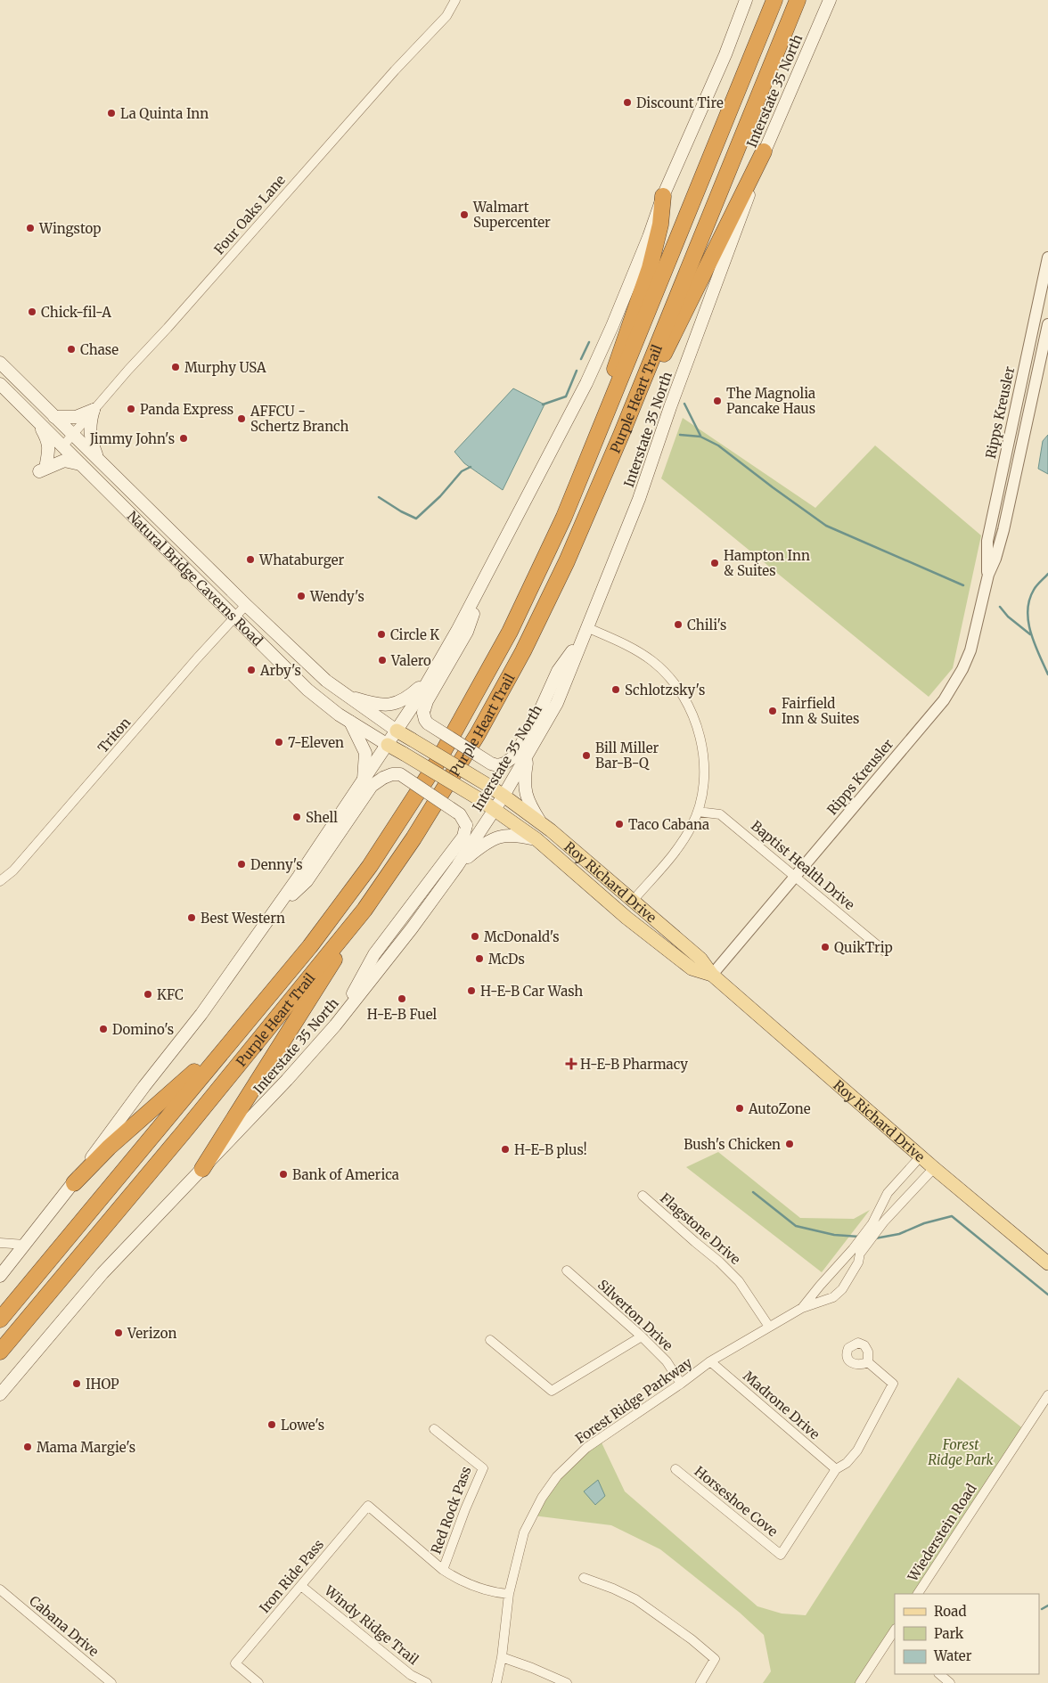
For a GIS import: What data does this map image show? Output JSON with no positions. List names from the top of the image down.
{
  "streets": {
    "highway": ["Purple Heart Trail"],
    "main road": ["Interstate 35 North", "Natural Bridge Caverns Road", "Roy Richard Drive"],
    "street": [
      "Four Oaks Lane",
      "Ripps Kreusler",
      "Triton",
      "Baptist Health Drive",
      "Flagstone Drive",
      "Silverton Drive",
      "Forest Ridge Parkway",
      "Madrone Drive",
      "Horseshoe Cove",
      "Red Rock Pass",
      "Wiederstein Road",
      "Iron Ride Pass",
      "Windy Ridge Trail",
      "Cabana Drive"
    ]
  },
  "crossings": [
    ["Interstate 35 North", "Roy Richard Drive"],
    ["Four Oaks Lane", "Natural Bridge Caverns Road"],
    ["Ripps Kreusler", "Baptist Health Drive"],
    ["Ripps Kreusler", "Roy Richard Drive"],
    ["Natural Bridge Caverns Road", "Triton"],
    ["Natural Bridge Caverns Road", "Roy Richard Drive"],
    ["Roy Richard Drive", "Forest Ridge Parkway"],
    ["Flagstone Drive", "Forest Ridge Parkway"],
    ["Silverton Drive", "Forest Ridge Parkway"],
    ["Forest Ridge Parkway", "Madrone Drive"],
    ["Madrone Drive", "Horseshoe Cove"],
    ["Red Rock Pass", "Iron Ride Pass"],
    ["Iron Ride Pass", "Windy Ridge Trail"]
  ],
  "parks": ["Forest Ridge Park"],
  "places": {
    "other": [
      "Discount Tire",
      "La Quinta Inn",
      "Walmart Supercenter",
      "Wingstop",
      "Chick-fil-A",
      "Chase",
      "Murphy USA",
      "The Magnolia Pancake Haus",
      "Panda Express",
      "AFFCU - Schertz Branch",
      "Jimmy John's",
      "Whataburger",
      "Hampton Inn & Suites",
      "Wendy's",
      "Chili's",
      "Circle K",
      "Valero",
      "Arby's",
      "Schlotzsky's",
      "Fairfield Inn & Suites",
      "7-Eleven",
      "Bill Miller Bar-B-Q",
      "Shell",
      "Taco Cabana",
      "Denny's",
      "Best Western",
      "McDonald's",
      "QuikTrip",
      "McDs",
      "H-E-B Car Wash",
      "KFC",
      "H-E-B Fuel",
      "Domino's",
      "AutoZone",
      "Bush's Chicken",
      "H-E-B plus!",
      "Bank of America",
      "Verizon",
      "IHOP",
      "Lowe's",
      "Mama Margie's"
    ],
    "health": ["H-E-B Pharmacy"]
  },
  "legend": ["Road", "Park", "Water"]
}
